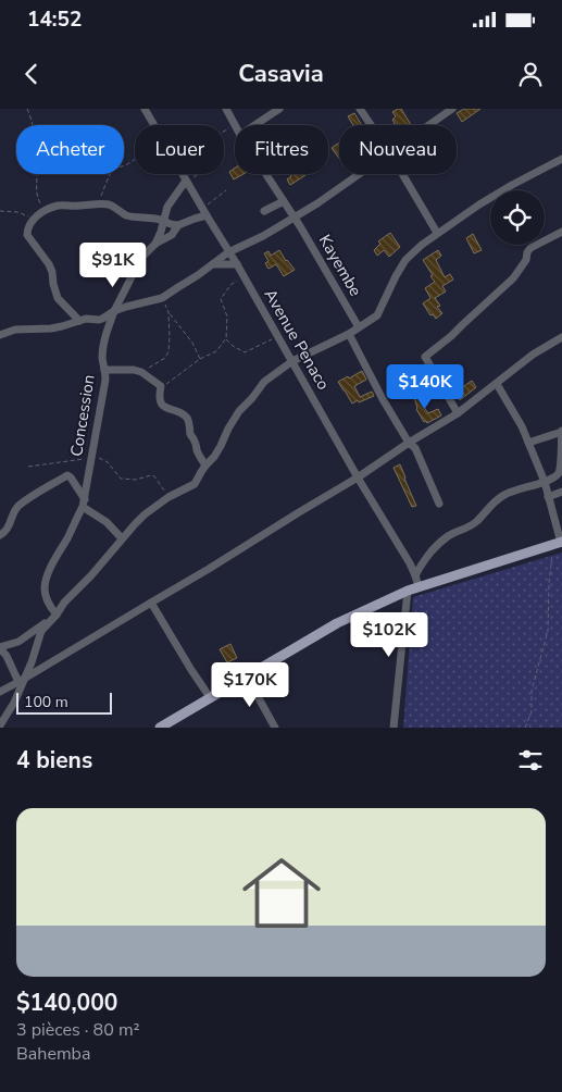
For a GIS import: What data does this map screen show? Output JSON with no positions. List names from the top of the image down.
{
  "streets": {
    "street": ["Kayembe", "Avenue Penaco", "Concession"]
  },
  "scale_bar": "100 m",
  "page": {
    "status": "14:52",
    "header": "Casavia",
    "chip": [
      "Acheter",
      "Louer",
      "Filtres",
      "Nouveau"
    ],
    "price": [
      "$91K",
      "$140K",
      "$102K",
      "$170K"
    ],
    "scale": "100 m",
    "heading": "4 biens",
    "list": [
      {
        "name": "$140,000",
        "note": "3 pièces · 80 m² · Bahemba"
      }
    ]
  }
}
